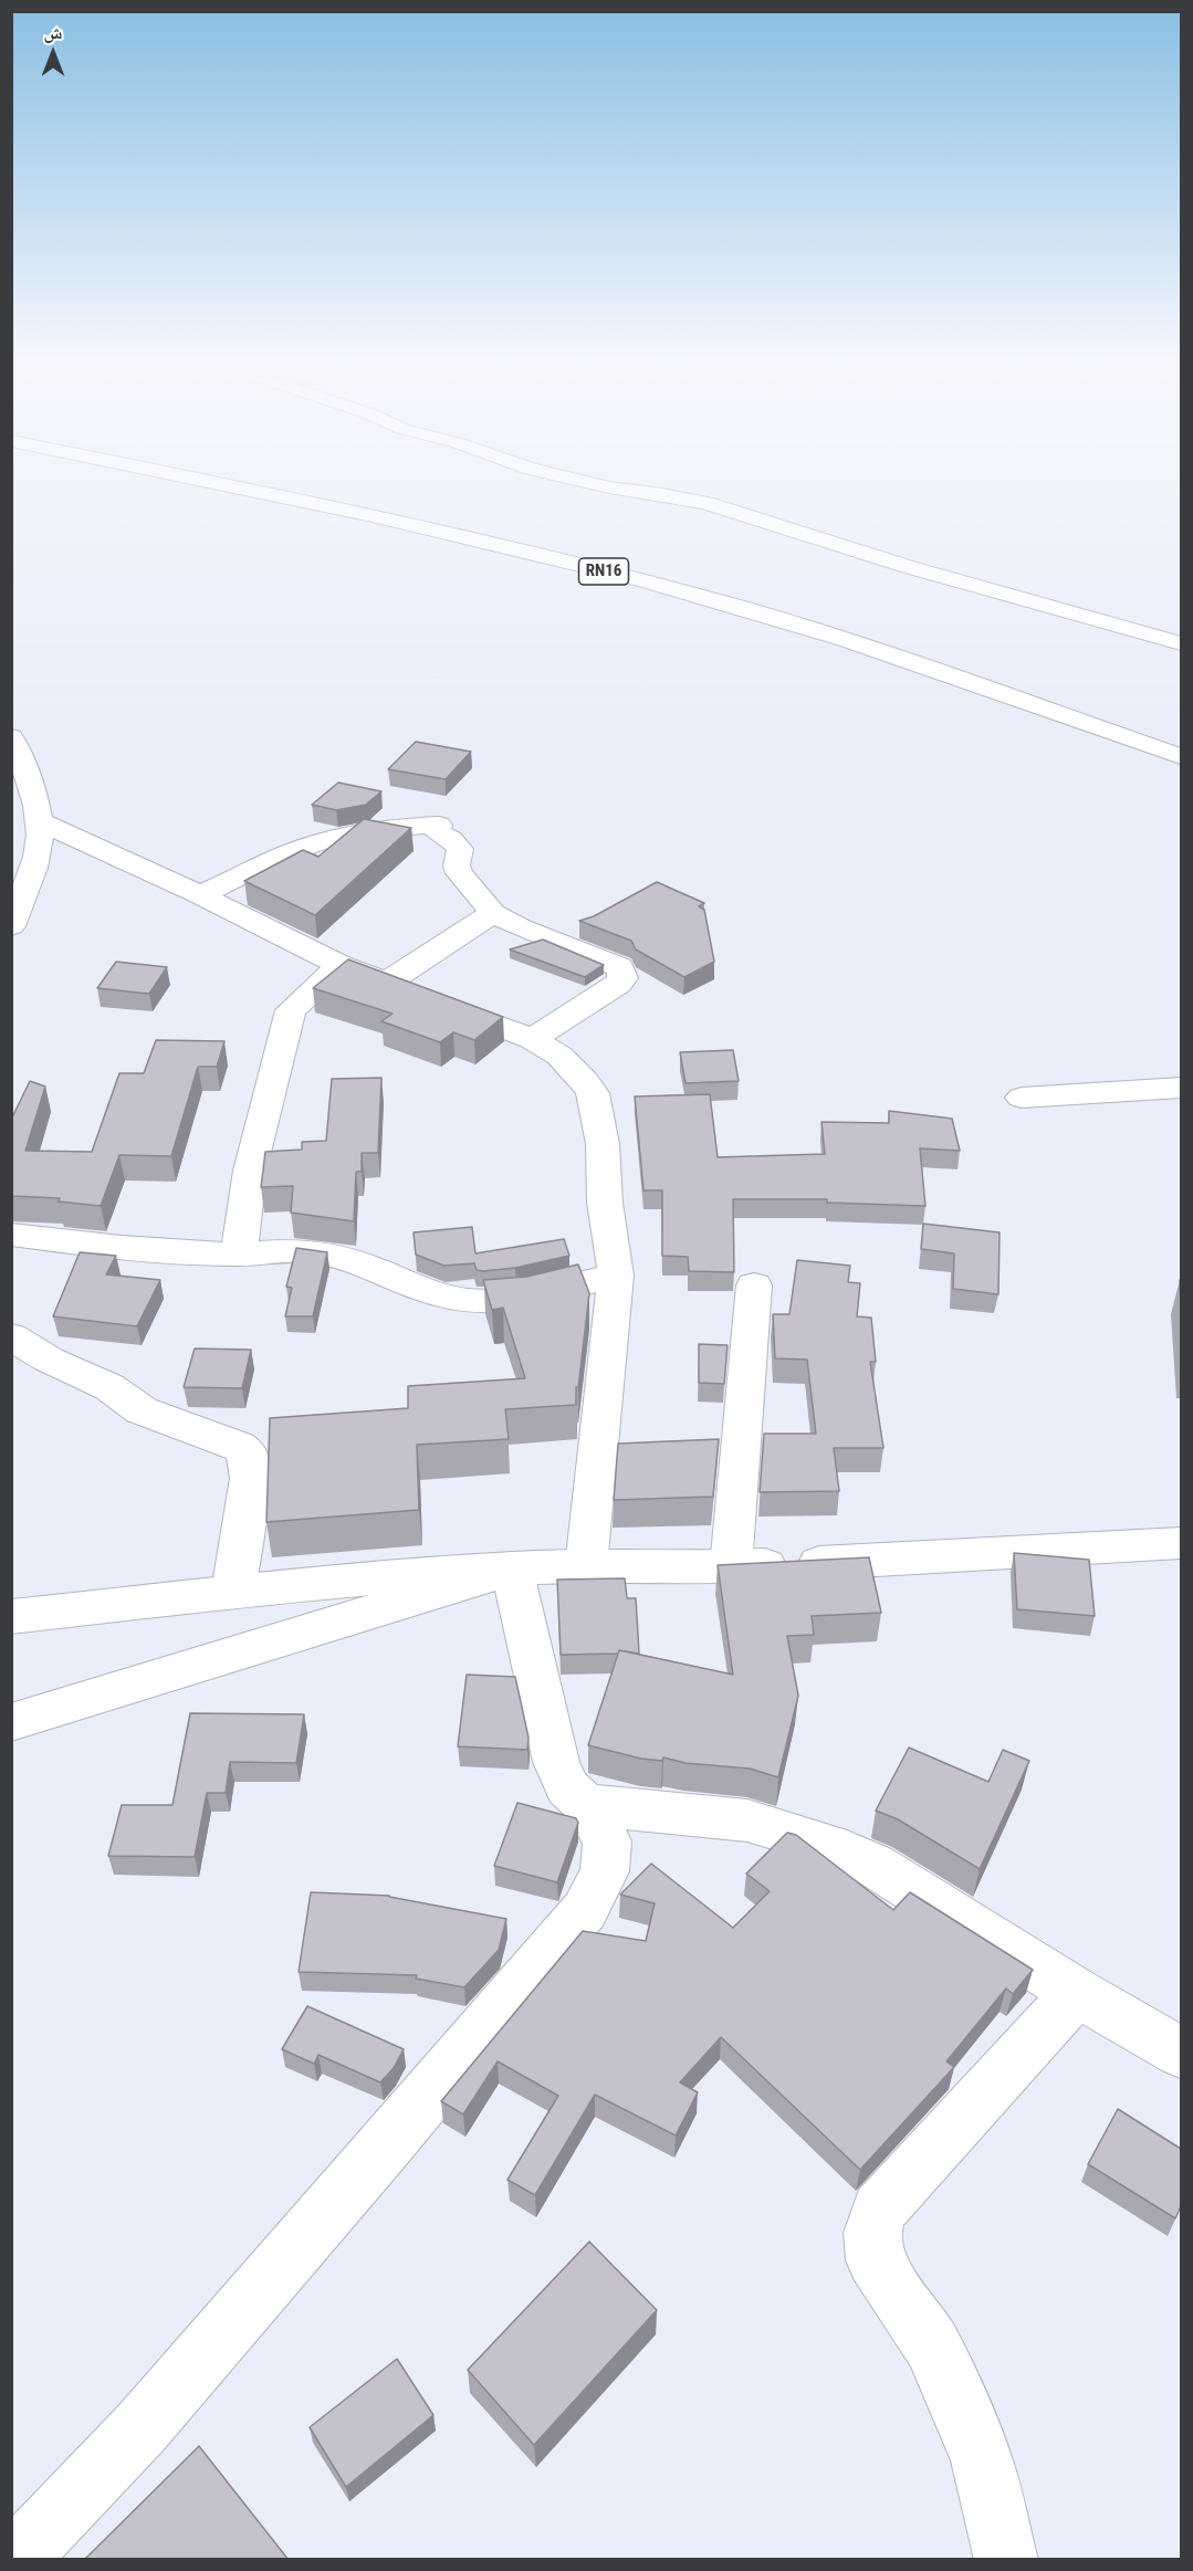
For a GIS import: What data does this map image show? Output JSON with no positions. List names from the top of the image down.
{
  "streets": {
    "main road": ["RN16"]
  },
  "north": "top"
}
